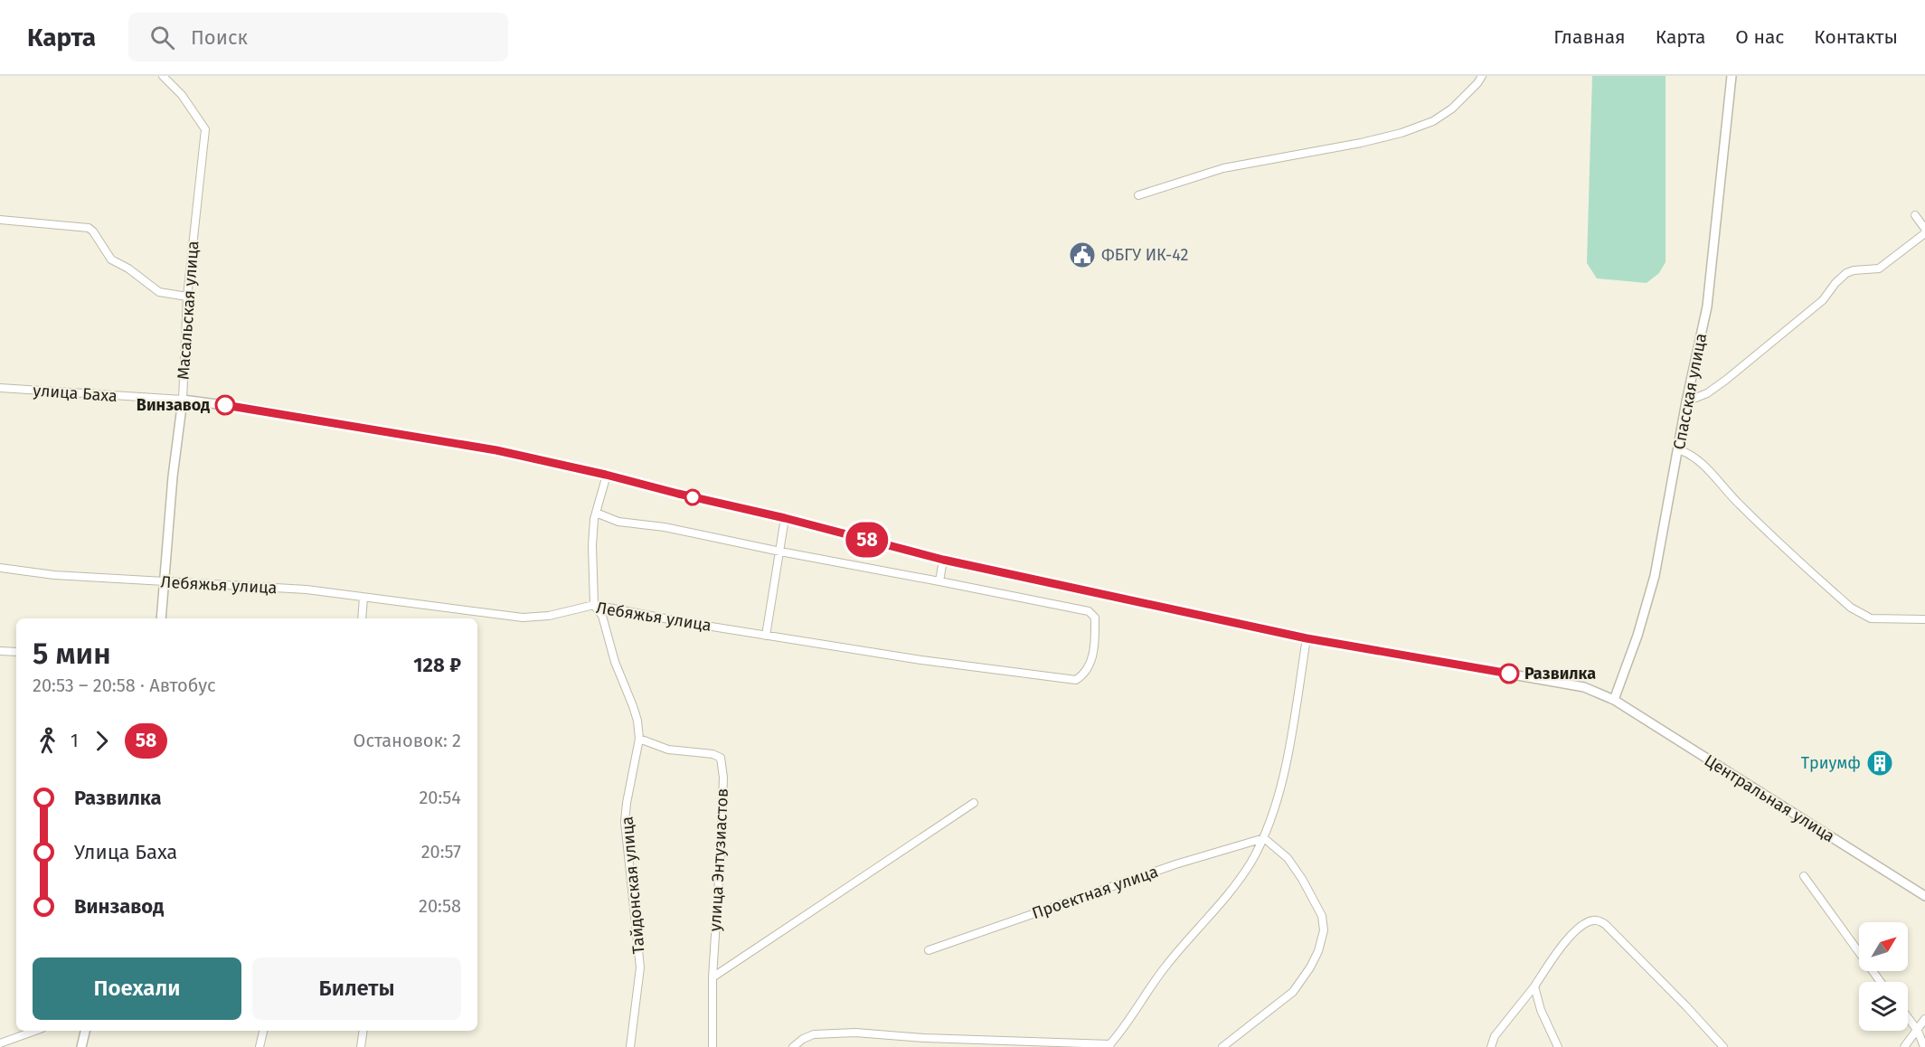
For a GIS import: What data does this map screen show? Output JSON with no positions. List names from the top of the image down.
{
  "streets": {
    "street": [
      "Масальская улица",
      "Спасская улица",
      "улица Баха",
      "Лебяжья улица",
      "Центральная улица",
      "улица Энтузиастов",
      "Тайдонская улица",
      "Проектная улица"
    ]
  },
  "crossings": [
    ["Масальская улица", "улица Баха"],
    ["Масальская улица", "Лебяжья улица"],
    ["Спасская улица", "улица Баха"],
    ["Спасская улица", "Центральная улица"],
    ["улица Баха", "Центральная улица"],
    ["улица Баха", "Тайдонская улица"],
    ["Лебяжья улица", "Тайдонская улица"],
    ["улица Энтузиастов", "Тайдонская улица"]
  ],
  "places": {
    "public building": ["ФБГУ ИК-42"],
    "other": ["Винзавод", "Развилка"],
    "building": ["Триумф"]
  },
  "lines": ["bus line 58"],
  "north": "top right",
  "page": {
    "header": "Карта",
    "search": "Поиск",
    "nav": [
      "Главная",
      "Карта",
      "О нас",
      "Контакты"
    ],
    "on_map": "58",
    "heading": ["5 мин", "20:53 – 20:58 · Автобус", "128 ₽"],
    "legs": ["1", "58", "Остановок: 2"],
    "list": [
      {
        "name": "Развилка",
        "value": "20:54"
      },
      {
        "name": "Улица Баха",
        "value": "20:57"
      },
      {
        "name": "Винзавод",
        "value": "20:58"
      }
    ],
    "buttons": ["Поехали", "Билеты"]
  }
}
